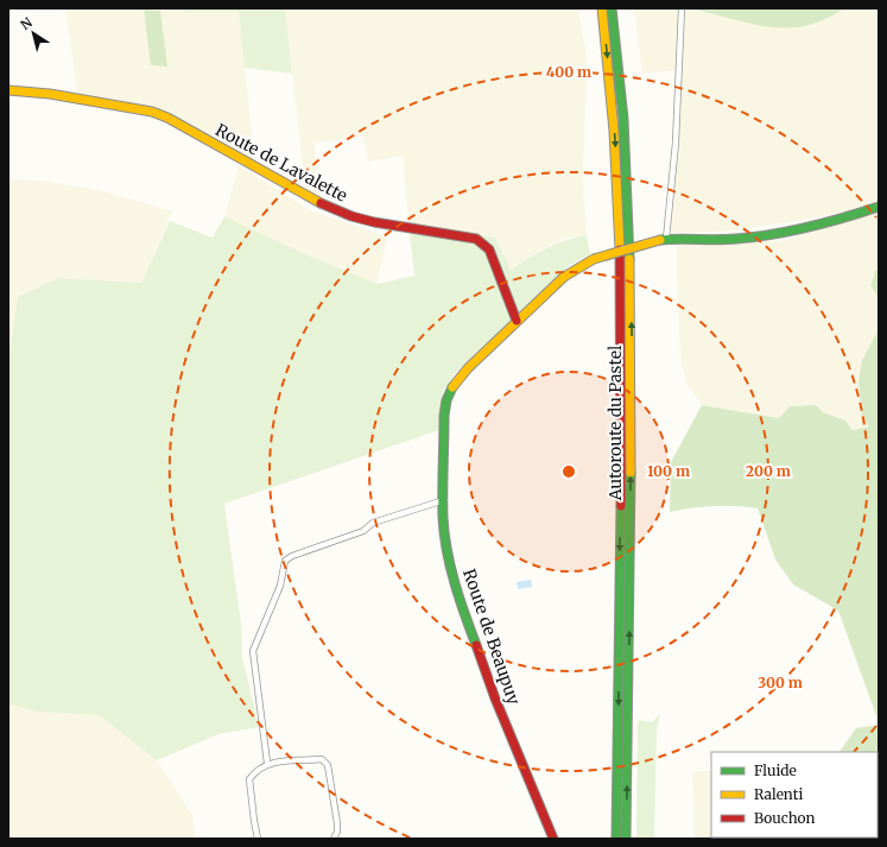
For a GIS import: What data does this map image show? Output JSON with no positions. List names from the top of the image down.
{
  "streets": {
    "main road": ["Route de Lavalette", "Autoroute du Pastel", "Route de Beaupuy"]
  },
  "crossings": [
    ["Route de Lavalette", "Route de Beaupuy"]
  ],
  "legend": ["Fluide", "Ralenti", "Bouchon"],
  "north": "top left",
  "rings": [
    "400 m",
    "100 m",
    "200 m",
    "300 m"
  ]
}
